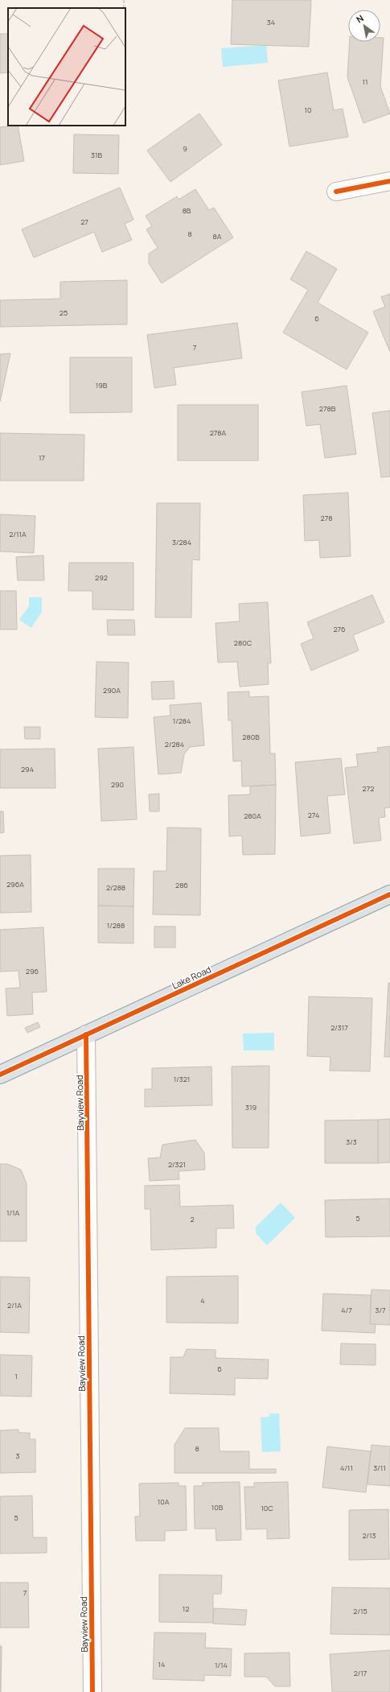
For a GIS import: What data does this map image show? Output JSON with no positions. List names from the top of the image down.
{
  "streets": {
    "main road": ["Lake Road"],
    "street": ["Bayview Road"]
  },
  "crossings": [
    ["Lake Road", "Bayview Road"]
  ],
  "house_numbers": [
    "34",
    "11",
    "10",
    "9",
    "31B",
    "8B",
    "27",
    "8",
    "8A",
    "25",
    "6",
    "7",
    "19B",
    "278B",
    "278A",
    "17",
    "278",
    "2/11A",
    "3/284",
    "292",
    "276",
    "280C",
    "290A",
    "1/284",
    "280B",
    "2/284",
    "294",
    "290",
    "272",
    "274",
    "280A",
    "296A",
    "286",
    "2/288",
    "1/288",
    "296",
    "2/317",
    "1/321",
    "319",
    "3/3",
    "2/321",
    "1/1A",
    "5",
    "2",
    "4",
    "2/1A",
    "4/7",
    "3/7",
    "6",
    "1",
    "8",
    "3",
    "4/11",
    "3/11",
    "10A",
    "10B",
    "10C",
    "5",
    "2/13",
    "7",
    "12",
    "2/15",
    "14",
    "1/14",
    "2/17"
  ],
  "north": "top left"
}
